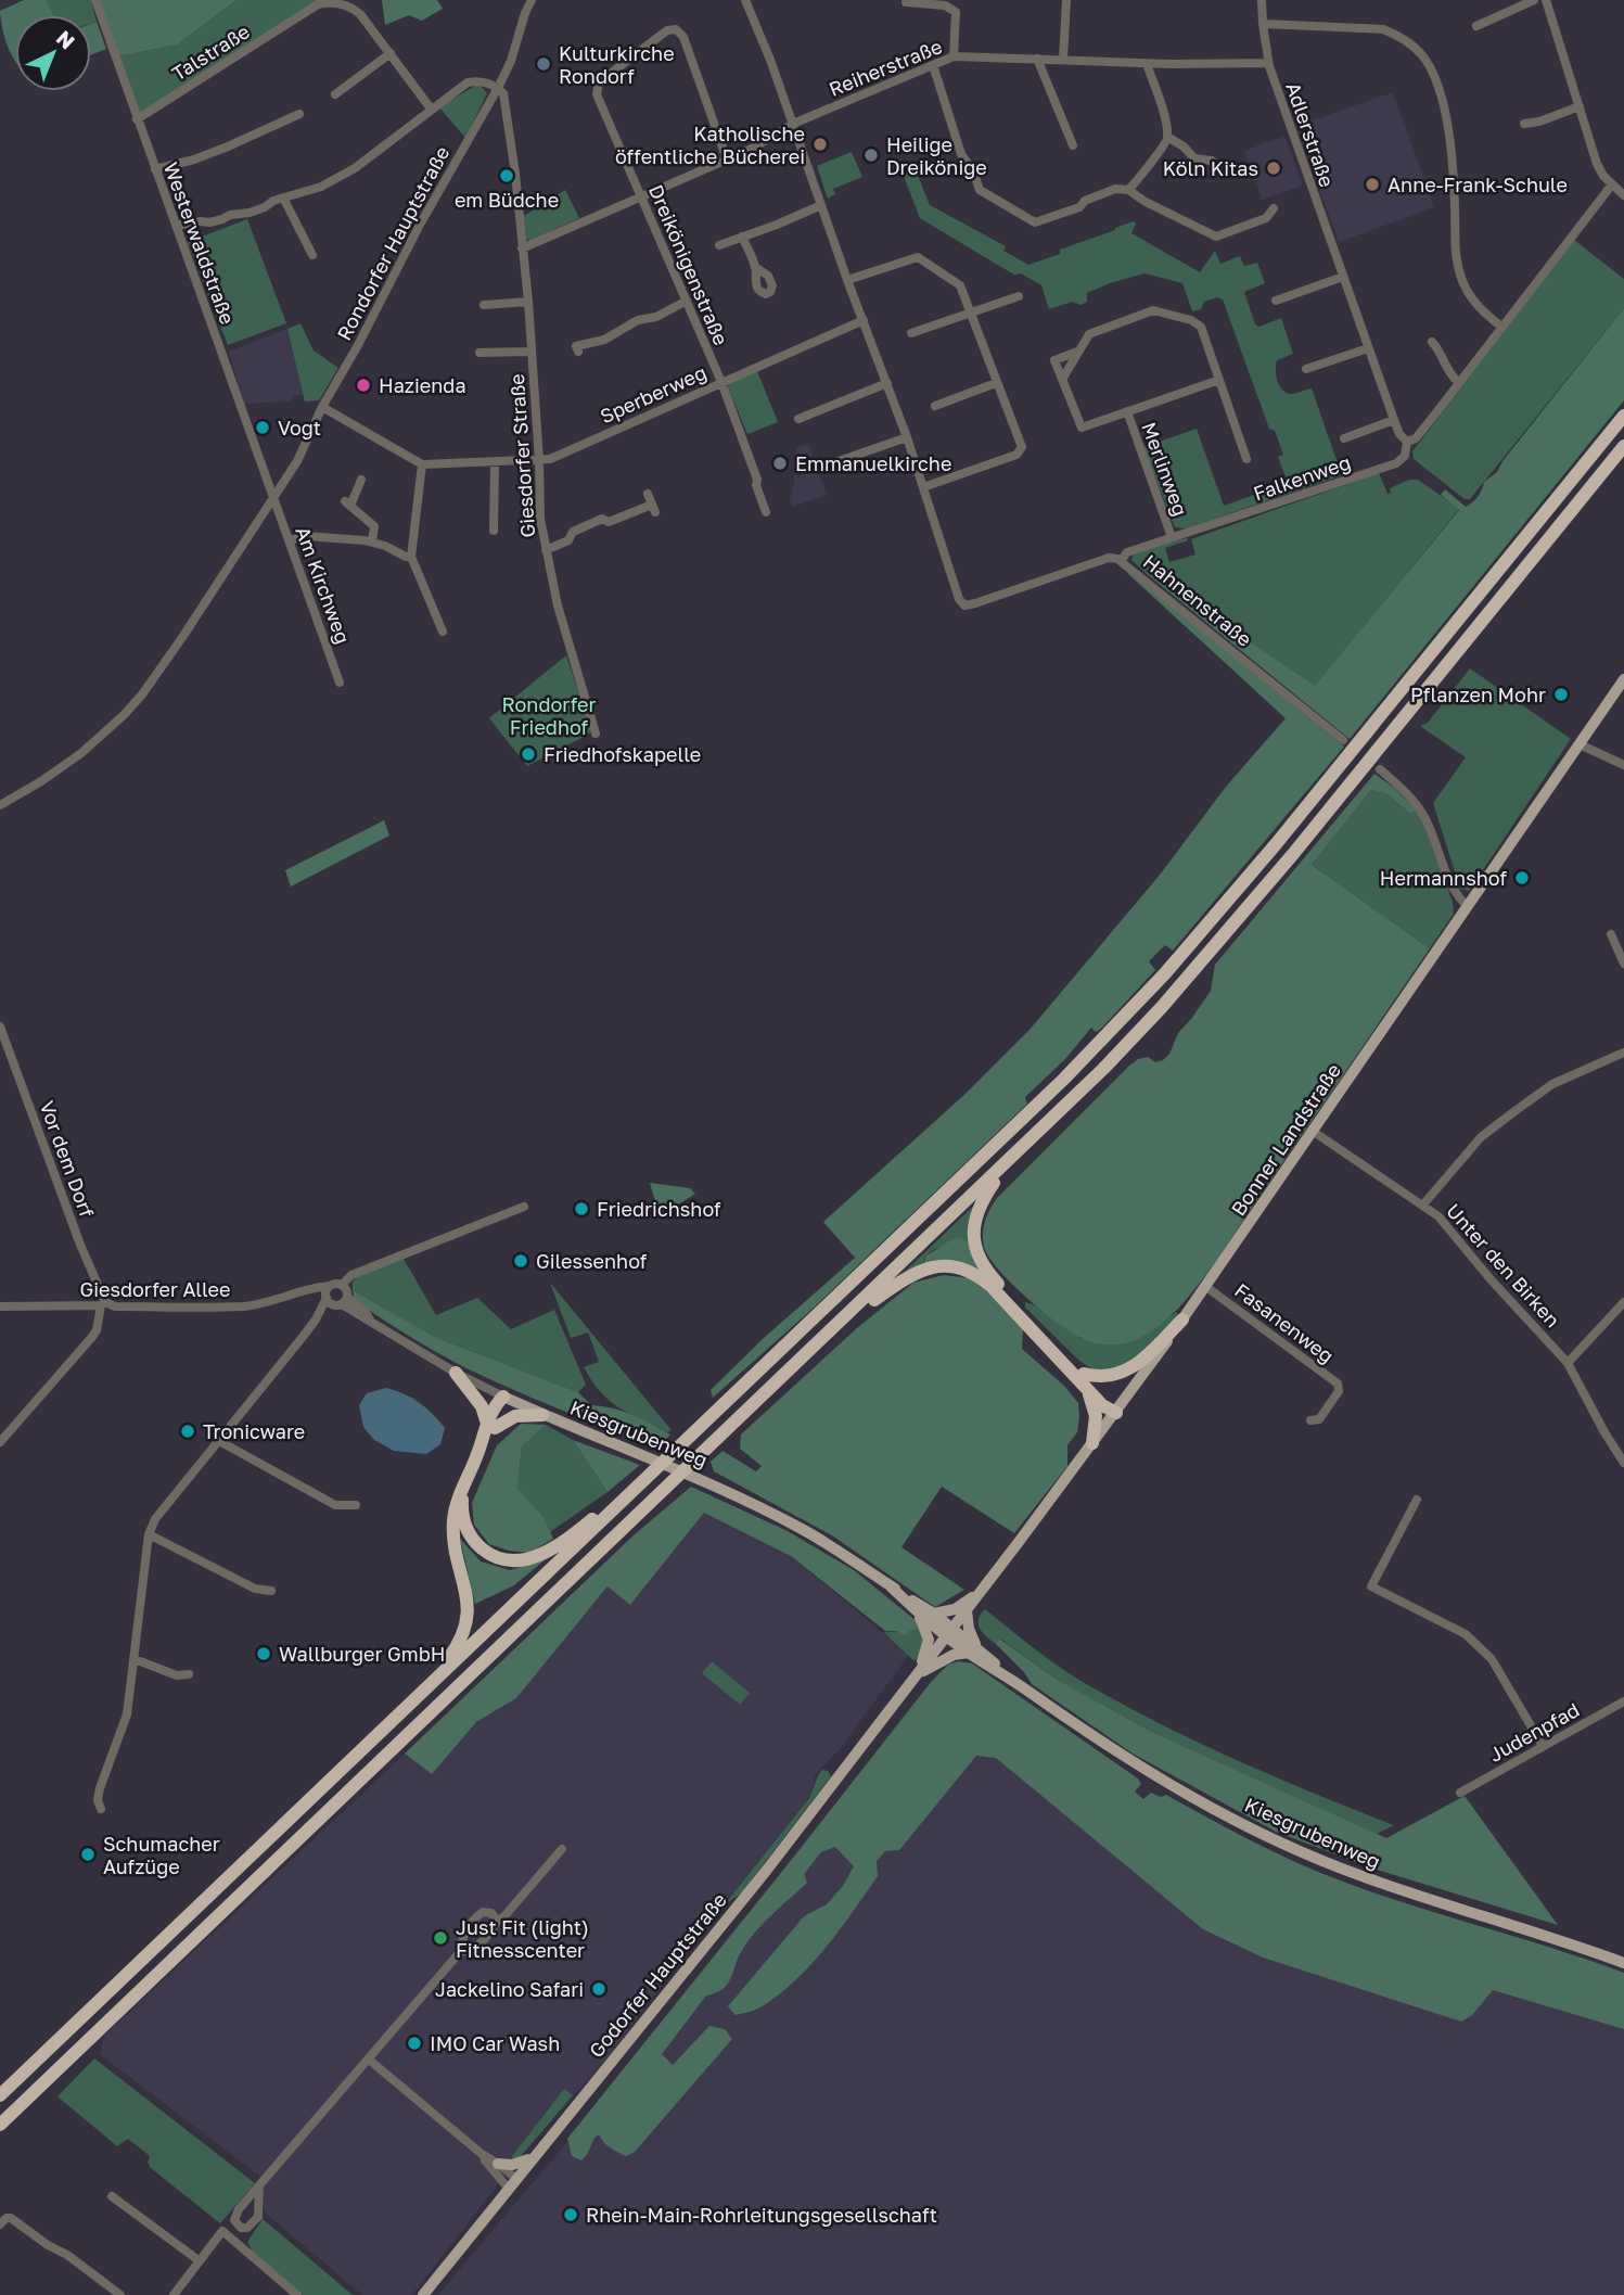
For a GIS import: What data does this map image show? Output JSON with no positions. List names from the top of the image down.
{
  "streets": {
    "main road": ["Bonner Landstraße", "Kiesgrubenweg", "Godorfer Hauptstraße"],
    "street": [
      "Talstraße",
      "Reiherstraße",
      "Adlerstraße",
      "Westerwaldstraße",
      "Rondorfer Hauptstraße",
      "Dreikönigenstraße",
      "Sperberweg",
      "Giesdorfer Straße",
      "Merlinweg",
      "Falkenweg",
      "Am Kirchweg",
      "Hahnenstraße",
      "Vor dem Dorf",
      "Unter den Birken",
      "Giesdorfer Allee",
      "Fasanenweg",
      "Judenpfad"
    ]
  },
  "crossings": [
    ["Talstraße", "Westerwaldstraße"],
    ["Reiherstraße", "Adlerstraße"],
    ["Reiherstraße", "Dreikönigenstraße"],
    ["Reiherstraße", "Giesdorfer Straße"],
    ["Reiherstraße", "Hahnenstraße"],
    ["Adlerstraße", "Falkenweg"],
    ["Westerwaldstraße", "Rondorfer Hauptstraße"],
    ["Westerwaldstraße", "Am Kirchweg"],
    ["Rondorfer Hauptstraße", "Giesdorfer Straße"],
    ["Rondorfer Hauptstraße", "Am Kirchweg"],
    ["Dreikönigenstraße", "Sperberweg"],
    ["Sperberweg", "Giesdorfer Straße"],
    ["Sperberweg", "Hahnenstraße"],
    ["Merlinweg", "Falkenweg"],
    ["Falkenweg", "Hahnenstraße"],
    ["Bonner Landstraße", "Unter den Birken"],
    ["Bonner Landstraße", "Fasanenweg"],
    ["Bonner Landstraße", "Kiesgrubenweg"],
    ["Bonner Landstraße", "Godorfer Hauptstraße"],
    ["Vor dem Dorf", "Giesdorfer Allee"],
    ["Giesdorfer Allee", "Kiesgrubenweg"],
    ["Kiesgrubenweg", "Godorfer Hauptstraße"]
  ],
  "parks": ["Rondorfer Friedhof"],
  "places": [
    "Kulturkirche Rondorf",
    "Katholische öffentliche Bücherei",
    "Heilige Dreikönige",
    "Köln Kitas",
    "em Büdche",
    "Anne-Frank-Schule",
    "Hazienda",
    "Vogt",
    "Emmanuelkirche",
    "Pflanzen Mohr",
    "Friedhofskapelle",
    "Hermannshof",
    "Friedrichshof",
    "Gilessenhof",
    "Tronicware",
    "Wallburger GmbH",
    "Schumacher Aufzüge",
    "Just Fit (light) Fitnesscenter",
    "Jackelino Safari",
    "IMO Car Wash",
    "Rhein-Main-Rohrleitungsgesellschaft"
  ],
  "north": "top right"
}
